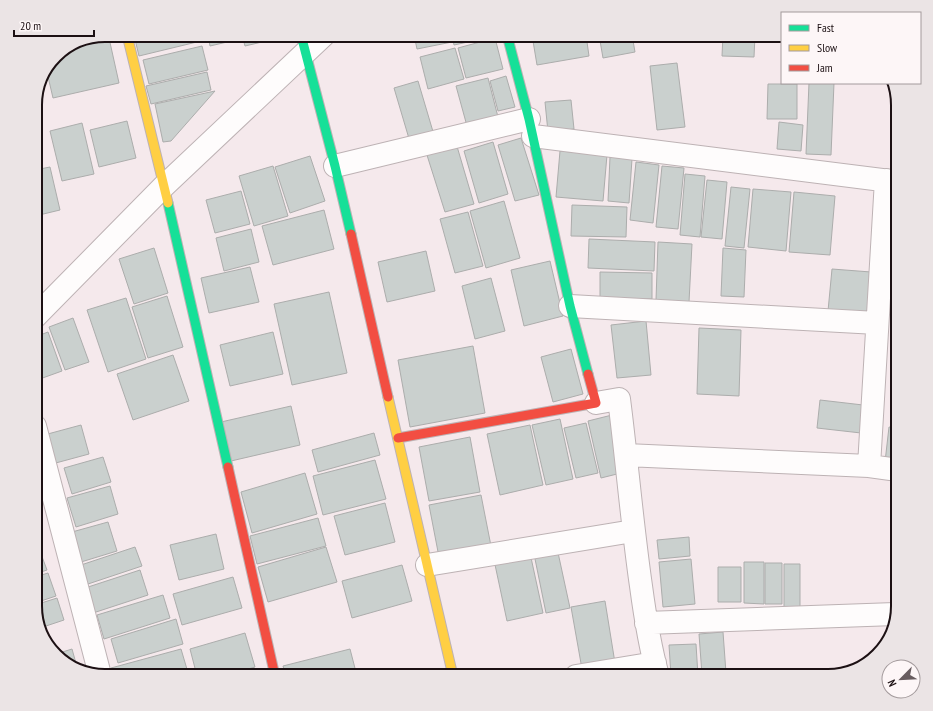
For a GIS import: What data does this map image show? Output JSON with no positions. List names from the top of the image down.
{
  "legend": ["Fast", "Slow", "Jam"],
  "scale_bar": "20 m",
  "north": "bottom left"
}
